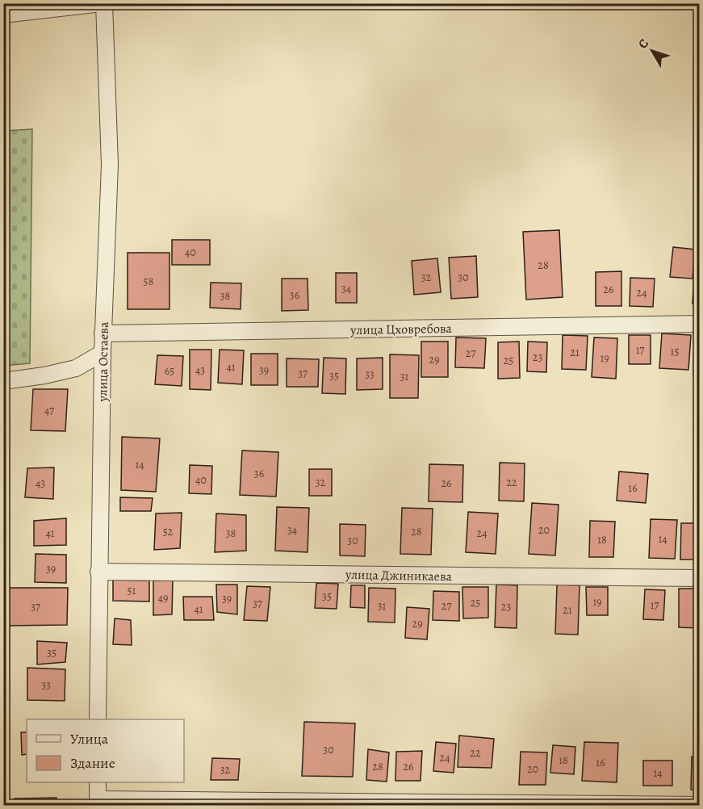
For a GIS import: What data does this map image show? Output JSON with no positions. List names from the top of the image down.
{
  "streets": {
    "street": ["улица Цховребова", "улица Остаева", "улица Джиникаева"]
  },
  "crossings": [
    ["улица Цховребова", "улица Остаева"],
    ["улица Остаева", "улица Джиникаева"]
  ],
  "house_numbers": [
    "40",
    "28",
    "32",
    "30",
    "58",
    "34",
    "26",
    "24",
    "36",
    "38",
    "17",
    "15",
    "21",
    "27",
    "23",
    "19",
    "29",
    "25",
    "41",
    "43",
    "39",
    "65",
    "37",
    "33",
    "35",
    "31",
    "47",
    "14",
    "36",
    "40",
    "32",
    "22",
    "43",
    "26",
    "16",
    "34",
    "20",
    "52",
    "28",
    "41",
    "38",
    "24",
    "14",
    "18",
    "30",
    "39",
    "51",
    "35",
    "49",
    "39",
    "19",
    "25",
    "37",
    "17",
    "31",
    "27",
    "37",
    "23",
    "41",
    "21",
    "29",
    "35",
    "33",
    "30",
    "22",
    "24",
    "18",
    "16",
    "28",
    "26",
    "20",
    "32",
    "14"
  ],
  "legend": ["Улица", "Здание"],
  "north": "top left"
}
